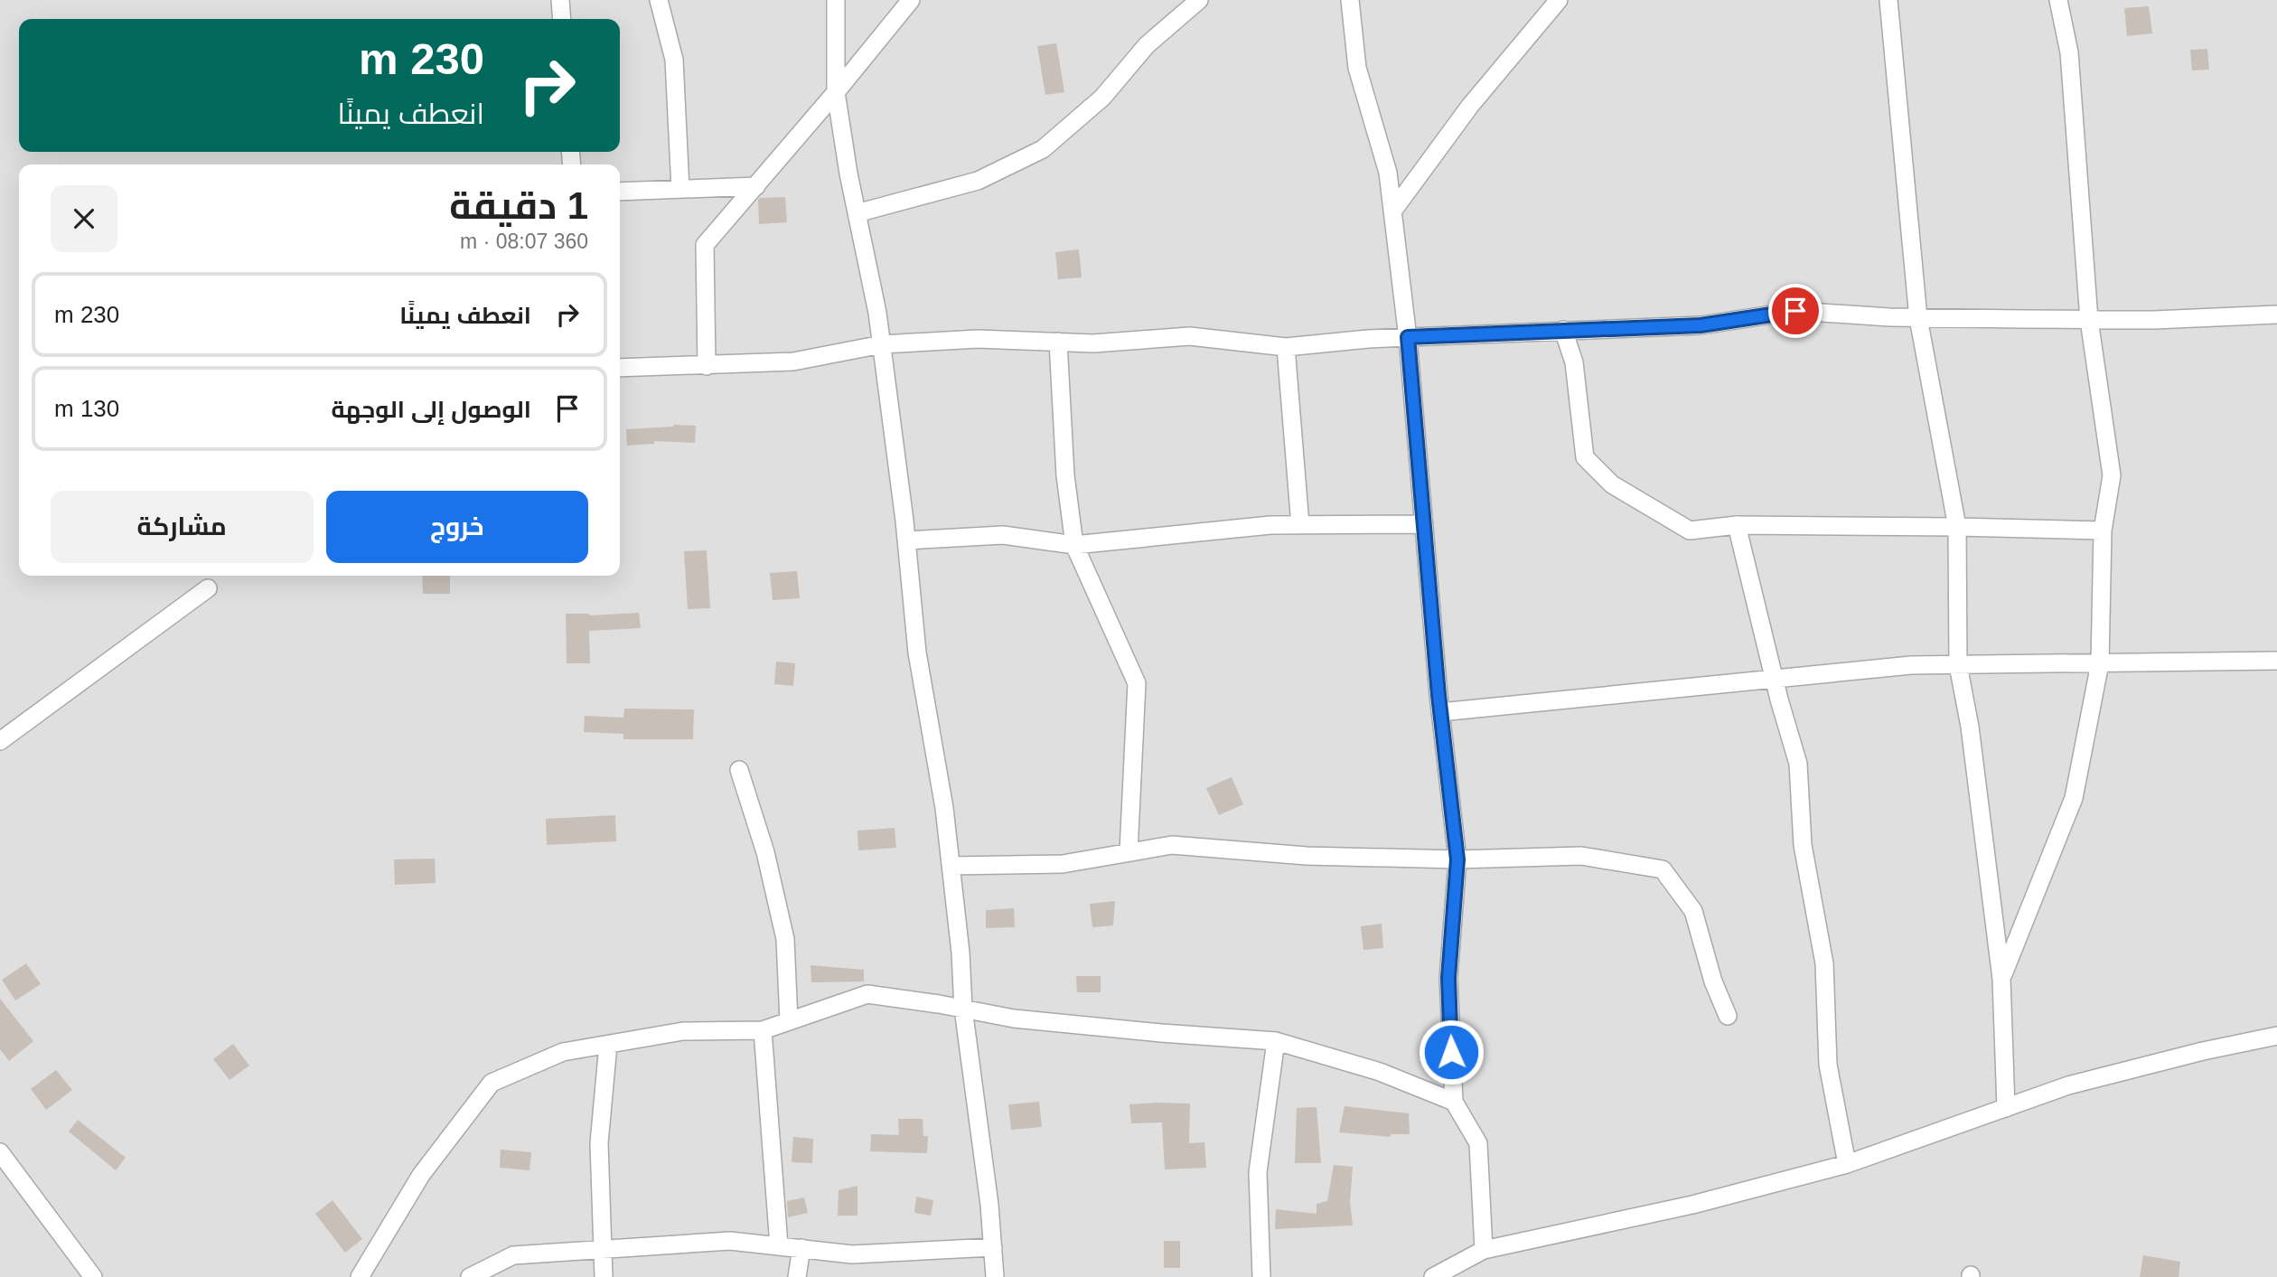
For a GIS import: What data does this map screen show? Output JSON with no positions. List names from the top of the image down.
{
  "page": {
    "turn": ["230 m", "انعطف يمينًا"],
    "heading": ["1 دقيقة", "360 m · 08:07"],
    "list": [
      {
        "name": "انعطف يمينًا",
        "value": "230 m"
      },
      {
        "name": "الوصول إلى الوجهة",
        "value": "130 m"
      }
    ],
    "buttons": ["خروج", "مشاركة"]
  }
}
